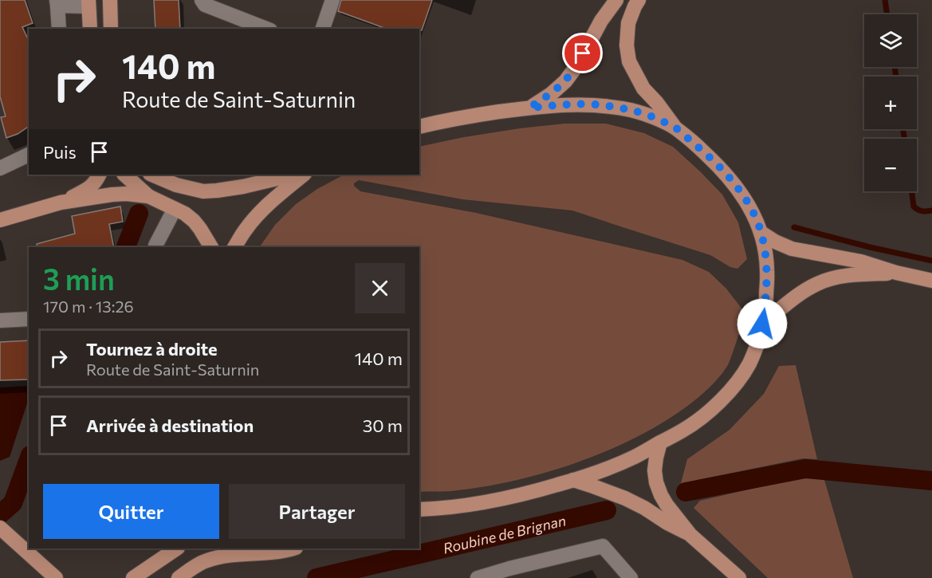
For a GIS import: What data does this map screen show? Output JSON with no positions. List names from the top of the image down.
{
  "water": ["Roubine de Brignan"],
  "page": {
    "map_buttons": ["+", "−"],
    "turn": ["140 m", "Route de Saint-Saturnin"],
    "then": "Puis",
    "heading": ["3 min", "170 m · 13:26"],
    "list": [
      {
        "name": "Tournez à droite",
        "note": "Route de Saint-Saturnin",
        "value": "140 m"
      },
      {
        "name": "Arrivée à destination",
        "value": "30 m"
      }
    ],
    "buttons": ["Quitter", "Partager"]
  }
}
